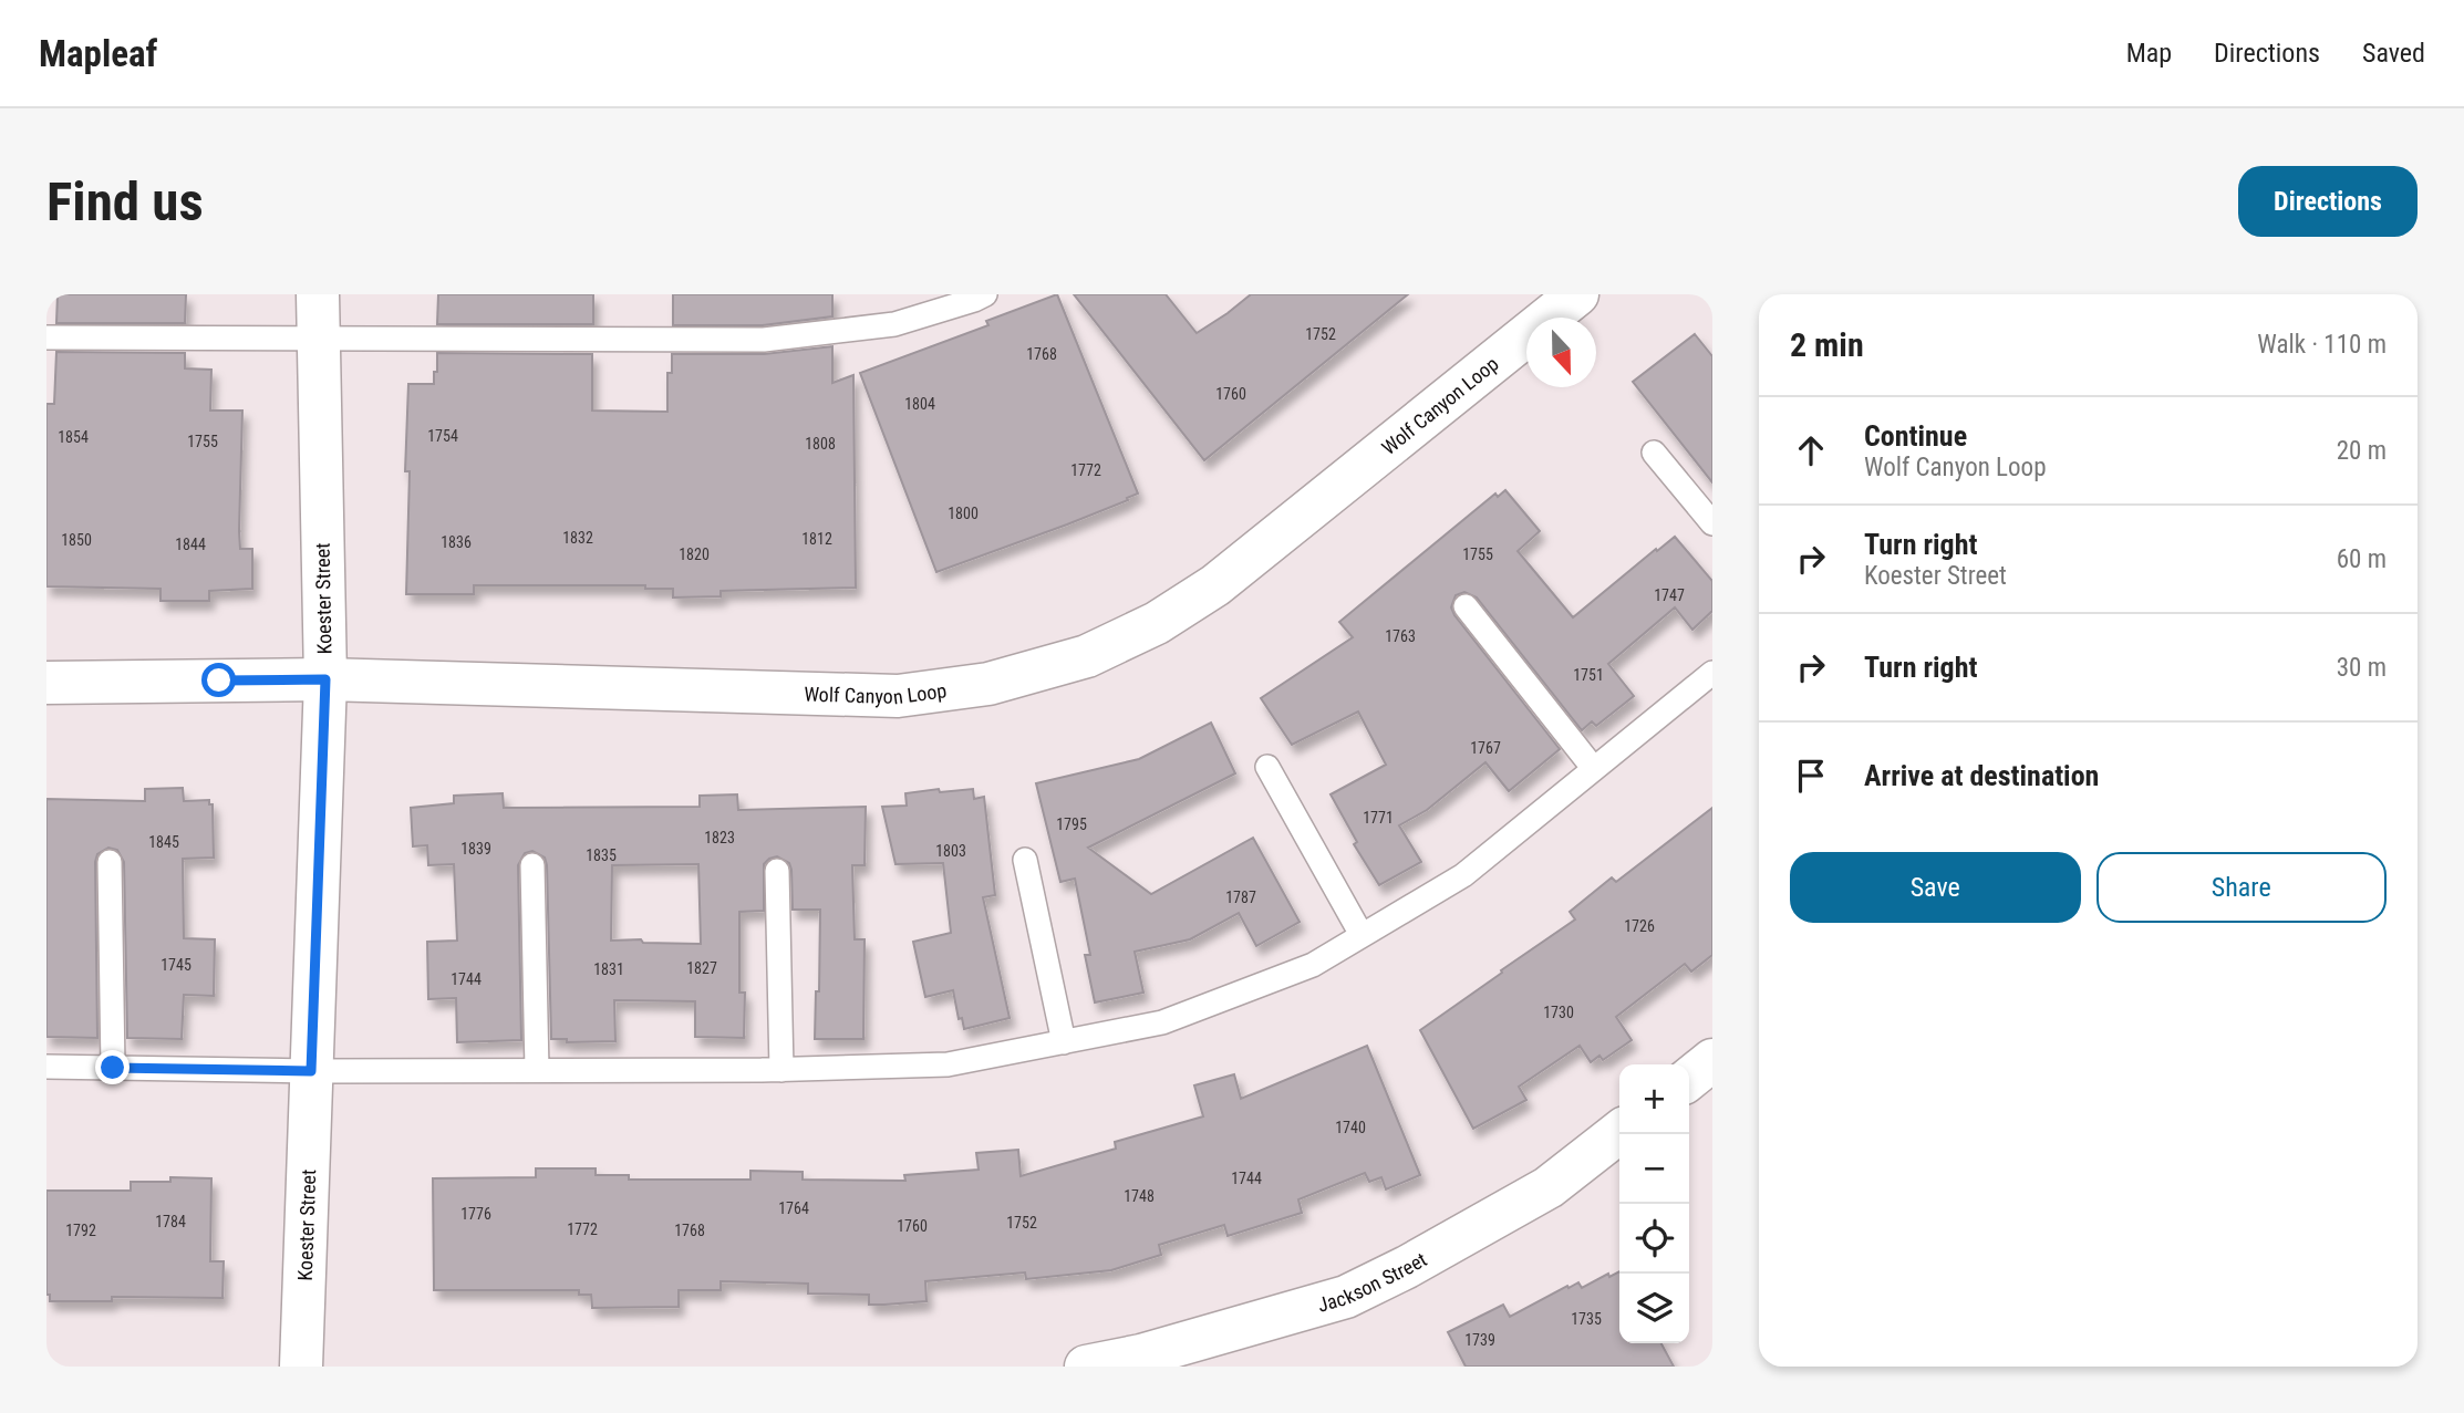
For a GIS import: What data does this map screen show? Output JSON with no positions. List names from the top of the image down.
{
  "streets": {
    "street": ["Wolf Canyon Loop", "Koester Street", "Jackson Street"]
  },
  "crossings": [
    ["Wolf Canyon Loop", "Koester Street"]
  ],
  "house_numbers": [
    "1752",
    "1768",
    "1760",
    "1804",
    "1754",
    "1854",
    "1755",
    "1808",
    "1772",
    "1800",
    "1832",
    "1812",
    "1850",
    "1836",
    "1844",
    "1820",
    "1755",
    "1747",
    "1763",
    "1751",
    "1767",
    "1771",
    "1795",
    "1823",
    "1845",
    "1839",
    "1803",
    "1835",
    "1787",
    "1726",
    "1745",
    "1827",
    "1831",
    "1744",
    "1730",
    "1740",
    "1744",
    "1748",
    "1764",
    "1776",
    "1784",
    "1752",
    "1760",
    "1772",
    "1792",
    "1768",
    "1735",
    "1739"
  ],
  "north": "bottom",
  "page": {
    "header": "Mapleaf",
    "nav": ["Map", "Directions", "Saved"],
    "buttons": [
      "Directions",
      ["Save", "Share"]
    ],
    "title": "Find us",
    "heading": ["2 min", "Walk · 110 m"],
    "list": [
      ["Continue", "Wolf Canyon Loop", "20 m"],
      ["Turn right", "Koester Street", "60 m"],
      ["Turn right", "30 m"],
      "Arrive at destination"
    ],
    "map_buttons": ["+", "−"]
  }
}
